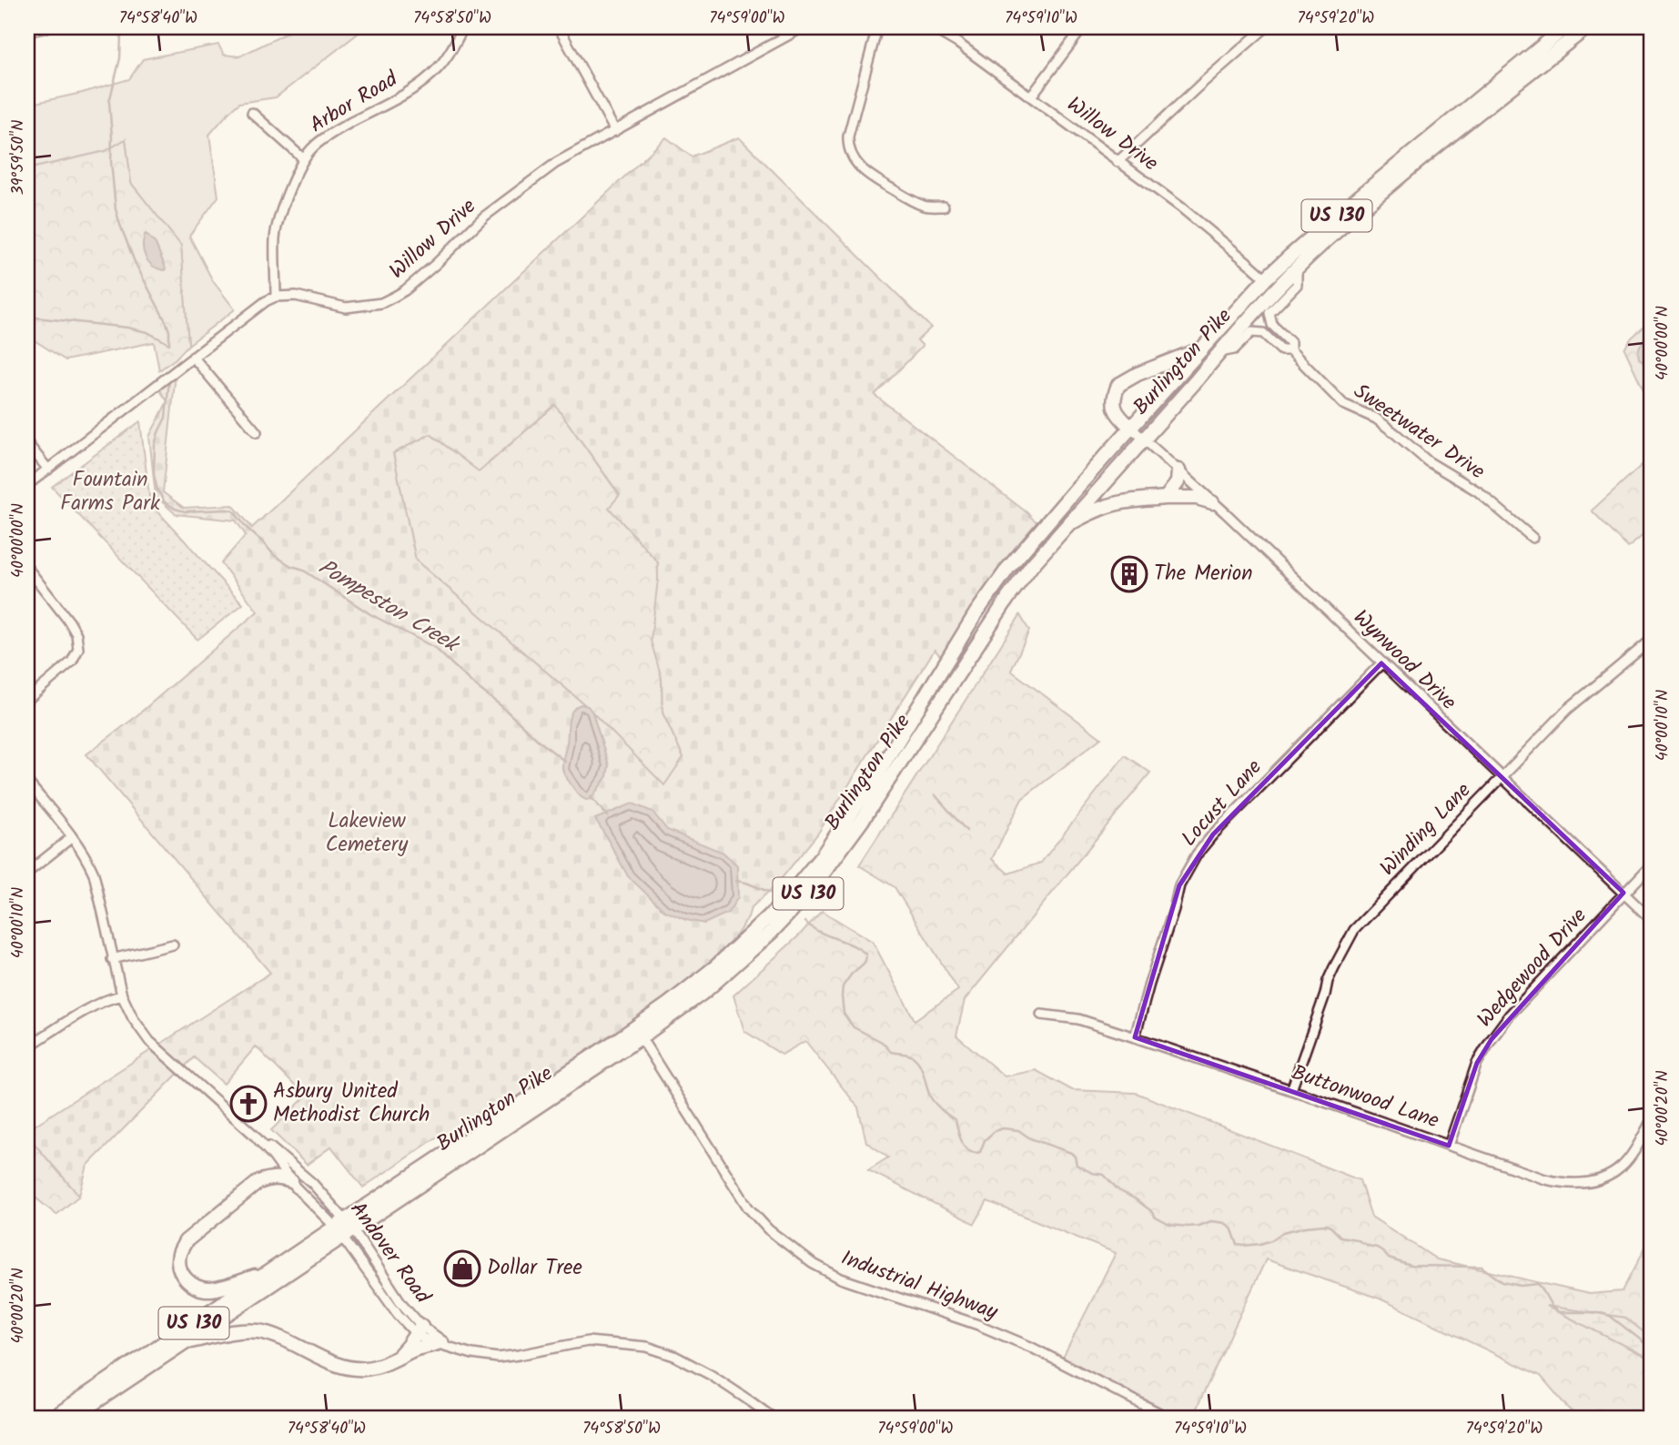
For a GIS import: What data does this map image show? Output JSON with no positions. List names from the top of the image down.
{
  "streets": {
    "highway": ["US 130", "Burlington Pike"],
    "street": [
      "Arbor Road",
      "Willow Drive",
      "Sweetwater Drive",
      "Wynwood Drive",
      "Locust Lane",
      "Winding Lane",
      "Wedgewood Drive",
      "Buttonwood Lane",
      "Andover Road",
      "Industrial Highway"
    ]
  },
  "crossings": [
    ["Arbor Road", "Willow Drive"],
    ["Willow Drive", "Burlington Pike"],
    ["Burlington Pike", "Sweetwater Drive"],
    ["Burlington Pike", "Wynwood Drive"],
    ["Burlington Pike", "Andover Road"],
    ["Burlington Pike", "Industrial Highway"],
    ["Wynwood Drive", "Locust Lane"],
    ["Wynwood Drive", "Winding Lane"],
    ["Wynwood Drive", "Wedgewood Drive"],
    ["Locust Lane", "Buttonwood Lane"],
    ["Winding Lane", "Buttonwood Lane"],
    ["Wedgewood Drive", "Buttonwood Lane"]
  ],
  "water": ["Pompeston Creek"],
  "parks": ["Fountain Farms Park", "Lakeview Cemetery"],
  "places": {
    "building": ["The Merion"],
    "church": ["Asbury United Methodist Church"],
    "shop": ["Dollar Tree"]
  },
  "coordinates": [
    "74°58'40\"W",
    "74°58'50\"W",
    "74°59'00\"W",
    "74°59'10\"W",
    "74°59'20\"W",
    "39°59'50\"N",
    "40°00'00\"N",
    "40°00'10\"N",
    "40°00'20\"N"
  ]
}
